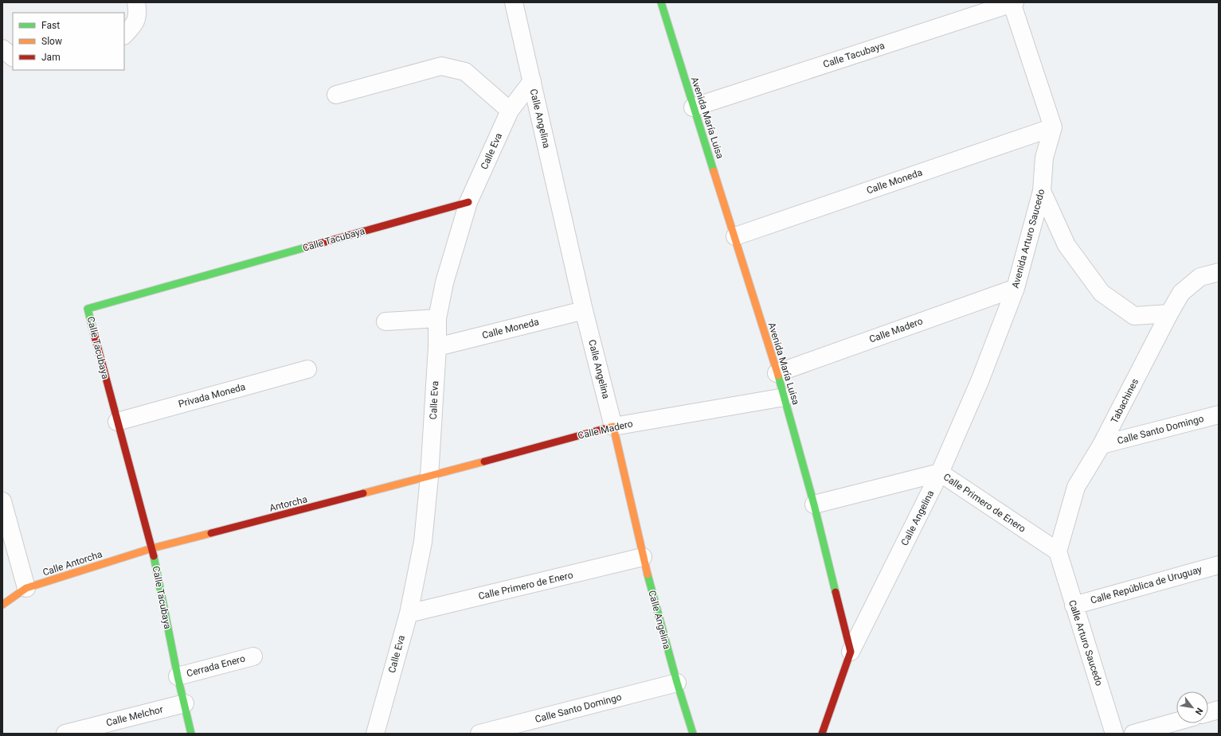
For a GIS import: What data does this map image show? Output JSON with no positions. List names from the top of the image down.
{
  "streets": {
    "street": [
      "Calle Tacubaya",
      "Avenida María Luisa",
      "Calle Angelina",
      "Calle Eva",
      "Calle Moneda",
      "Avenida Arturo Saucedo",
      "Calle Madero",
      "Privada Moneda",
      "Tabachines",
      "Calle Santo Domingo",
      "Calle Primero de Enero",
      "Antorcha",
      "Calle Antorcha",
      "Calle República de Uruguay",
      "Calle Arturo Saucedo",
      "Cerrada Enero",
      "Calle Melchor"
    ]
  },
  "crossings": [
    ["Calle Tacubaya", "Avenida María Luisa"],
    ["Calle Tacubaya", "Calle Eva"],
    ["Calle Tacubaya", "Privada Moneda"],
    ["Calle Tacubaya", "Antorcha"],
    ["Calle Tacubaya", "Calle Antorcha"],
    ["Calle Tacubaya", "Cerrada Enero"],
    ["Calle Tacubaya", "Calle Melchor"],
    ["Avenida María Luisa", "Calle Angelina"],
    ["Avenida María Luisa", "Calle Moneda"],
    ["Avenida María Luisa", "Calle Madero"],
    ["Avenida María Luisa", "Calle Primero de Enero"],
    ["Calle Angelina", "Calle Eva"],
    ["Calle Angelina", "Calle Moneda"],
    ["Calle Angelina", "Avenida Arturo Saucedo"],
    ["Calle Angelina", "Calle Madero"],
    ["Calle Angelina", "Calle Santo Domingo"],
    ["Calle Angelina", "Calle Primero de Enero"],
    ["Calle Eva", "Calle Moneda"],
    ["Calle Eva", "Calle Madero"],
    ["Calle Eva", "Calle Primero de Enero"],
    ["Calle Eva", "Antorcha"],
    ["Calle Moneda", "Avenida Arturo Saucedo"],
    ["Avenida Arturo Saucedo", "Calle Madero"],
    ["Calle Madero", "Antorcha"],
    ["Tabachines", "Calle Santo Domingo"],
    ["Tabachines", "Calle Primero de Enero"],
    ["Tabachines", "Calle Arturo Saucedo"],
    ["Calle Primero de Enero", "Calle Arturo Saucedo"],
    ["Antorcha", "Calle Antorcha"],
    ["Calle República de Uruguay", "Calle Arturo Saucedo"]
  ],
  "legend": ["Fast", "Slow", "Jam"],
  "north": "bottom right"
}
